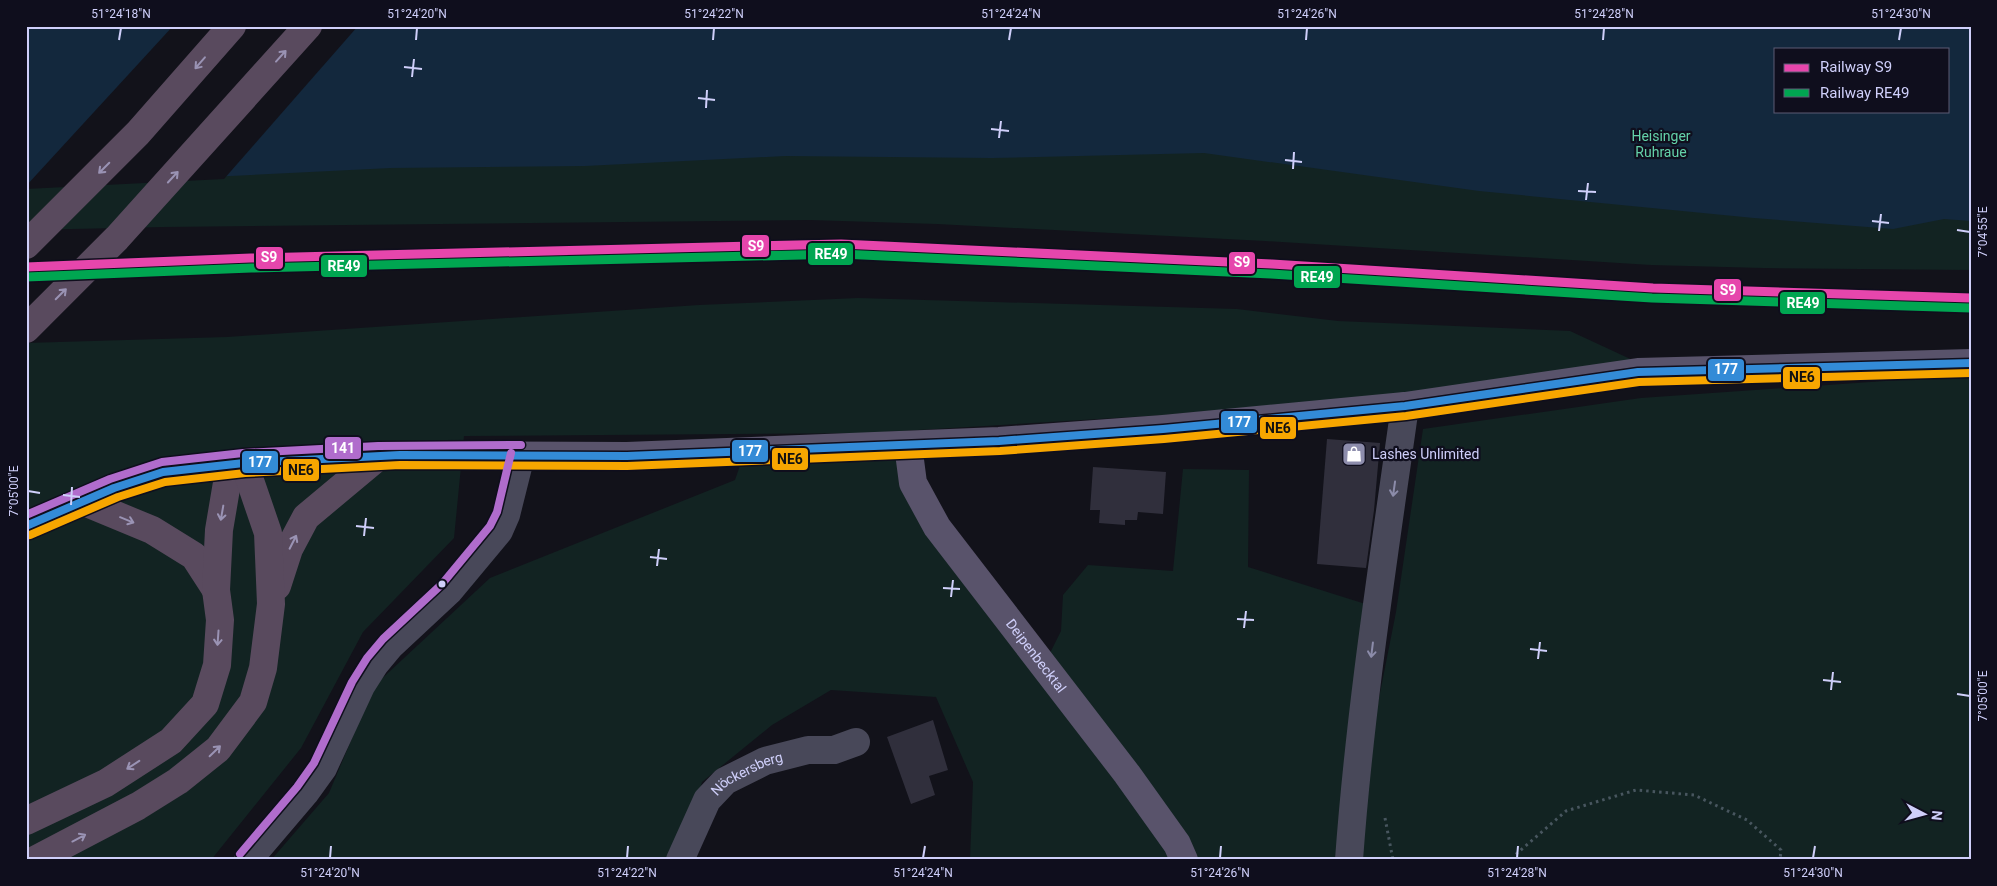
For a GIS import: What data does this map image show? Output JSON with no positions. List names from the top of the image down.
{
  "streets": {
    "main road": ["Deipenbecktal"],
    "street": ["Nöckersberg"]
  },
  "parks": ["Heisinger Ruhraue"],
  "places": {
    "shop": ["Lashes Unlimited"]
  },
  "lines": [
    "rail line S9",
    "rail line RE49",
    "transit line 177",
    "transit line NE6",
    "transit line 141"
  ],
  "legend": ["Railway S9", "Railway RE49"],
  "north": "right",
  "coordinates": [
    "51°24'18\"N",
    "51°24'20\"N",
    "51°24'22\"N",
    "51°24'24\"N",
    "51°24'26\"N",
    "51°24'28\"N",
    "51°24'30\"N",
    "7°04'55\"E",
    "7°05'00\"E"
  ]
}
